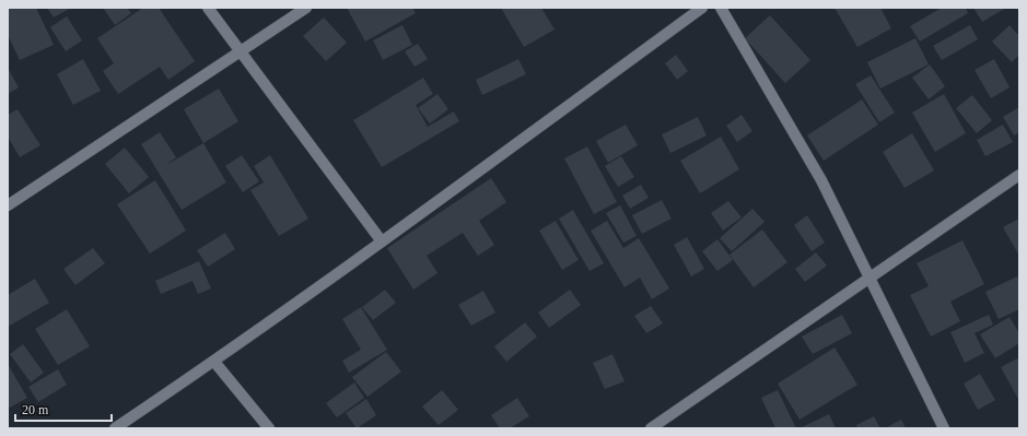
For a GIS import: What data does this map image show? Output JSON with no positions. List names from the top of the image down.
{
  "scale_bar": "20 m"
}
